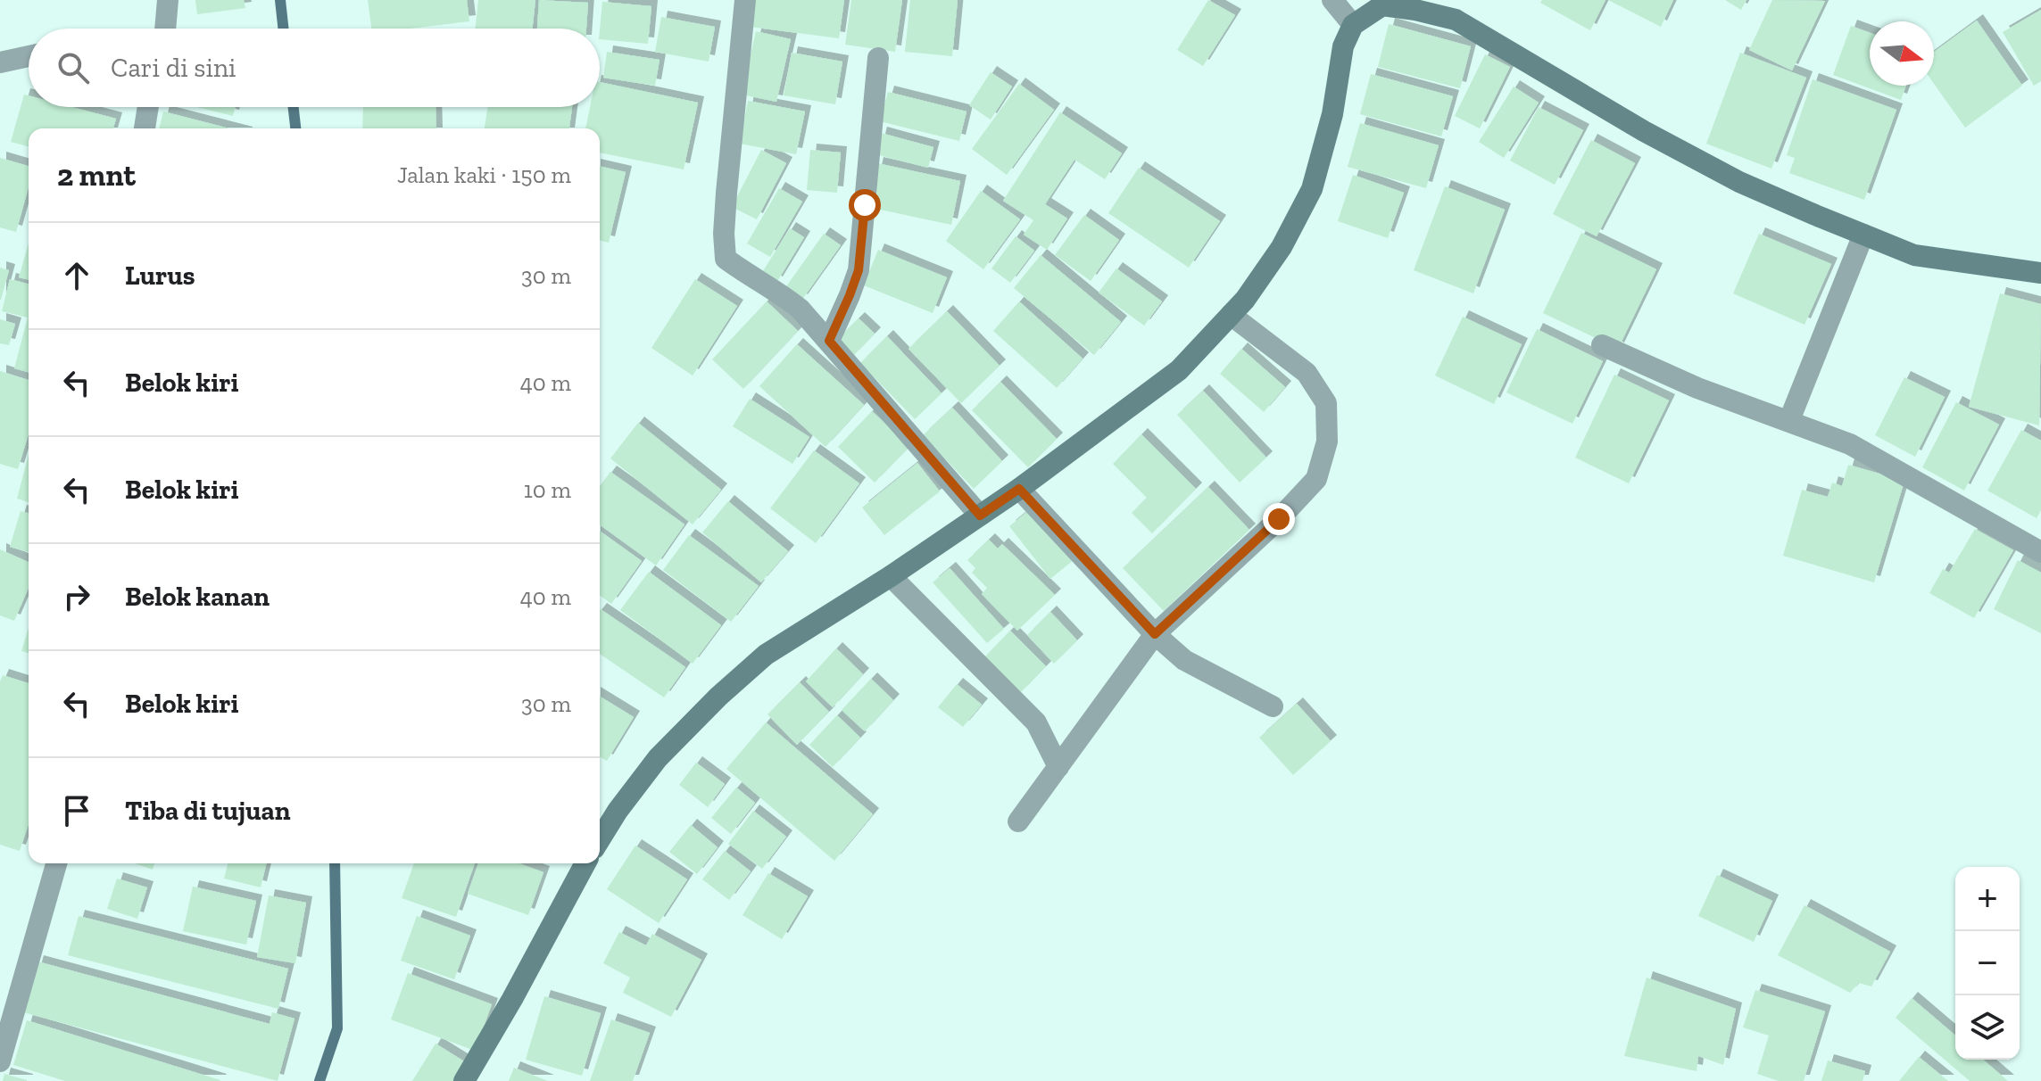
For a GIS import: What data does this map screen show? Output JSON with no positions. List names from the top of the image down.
{
  "north": "right",
  "page": {
    "search": "Cari di sini",
    "heading": ["2 mnt", "Jalan kaki · 150 m"],
    "list": [
      ["Lurus", "30 m"],
      ["Belok kiri", "40 m"],
      ["Belok kiri", "10 m"],
      ["Belok kanan", "40 m"],
      ["Belok kiri", "30 m"],
      "Tiba di tujuan"
    ],
    "map_buttons": ["+", "−"]
  }
}
